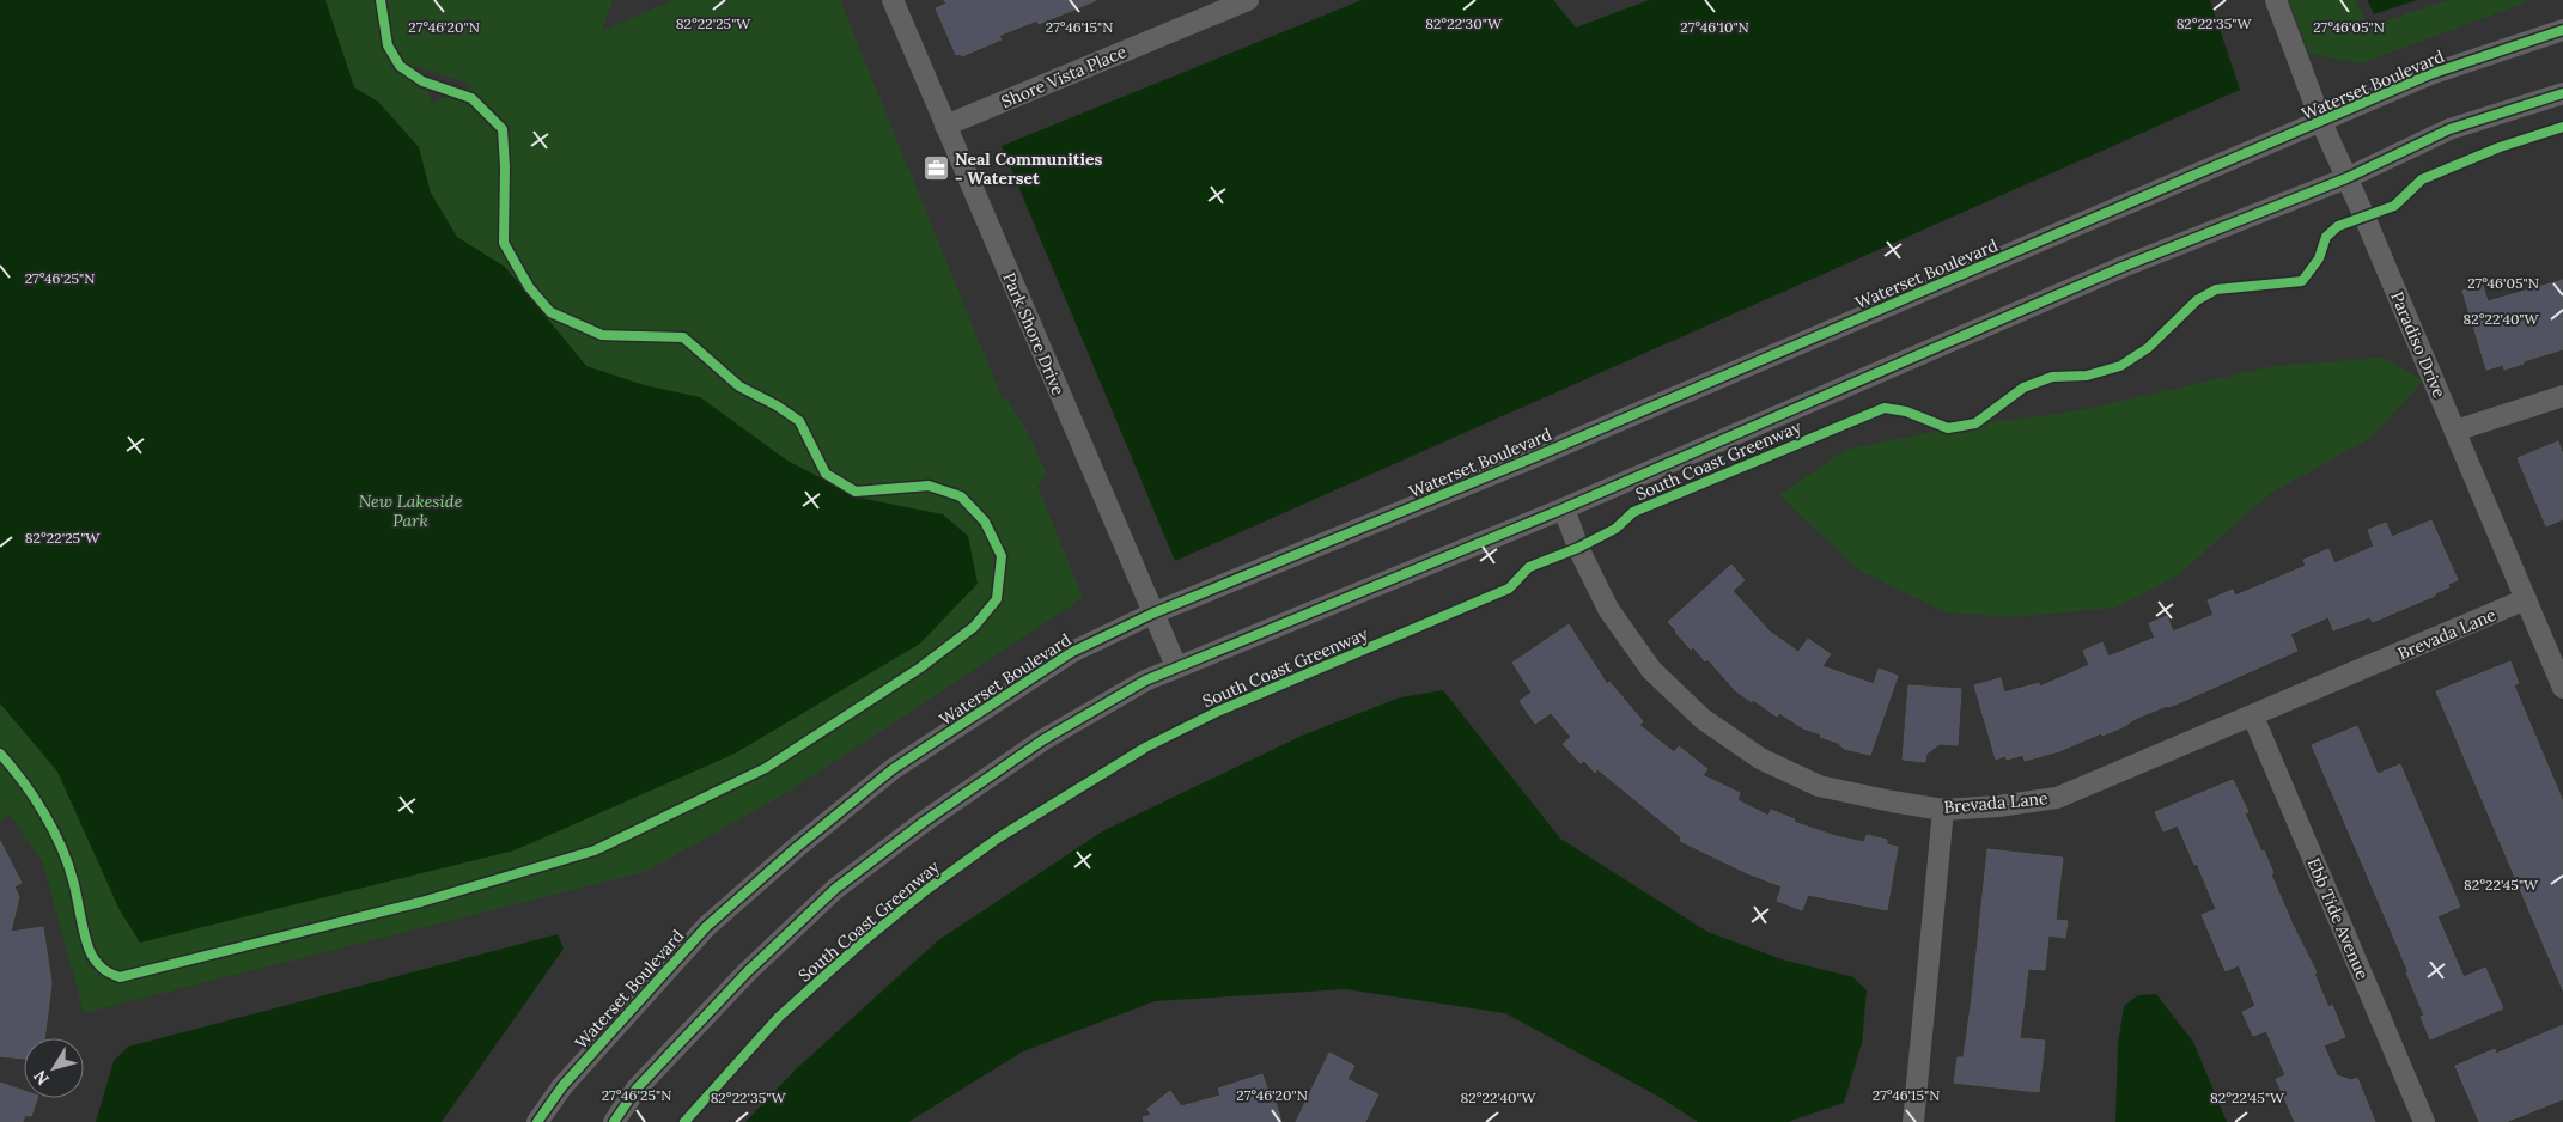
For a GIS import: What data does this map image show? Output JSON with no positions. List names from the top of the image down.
{
  "streets": {
    "street": [
      "Shore Vista Place",
      "Waterset Boulevard",
      "Park Shore Drive",
      "Paradiso Drive",
      "Brevada Lane",
      "Ebb Tide Avenue"
    ],
    "cycle path": ["South Coast Greenway"]
  },
  "crossings": [
    ["Shore Vista Place", "Park Shore Drive"],
    ["Waterset Boulevard", "Park Shore Drive"],
    ["Waterset Boulevard", "Paradiso Drive"],
    ["Paradiso Drive", "Brevada Lane"],
    ["Brevada Lane", "Ebb Tide Avenue"]
  ],
  "parks": ["New Lakeside Park"],
  "places": {
    "office": ["Neal Communities - Waterset"]
  },
  "north": "bottom left",
  "coordinates": [
    "82°22'25\"W",
    "82°22'30\"W",
    "82°22'35\"W",
    "27°46'20\"N",
    "27°46'15\"N",
    "27°46'10\"N",
    "27°46'05\"N",
    "27°46'25\"N",
    "82°22'40\"W",
    "82°22'45\"W"
  ]
}
